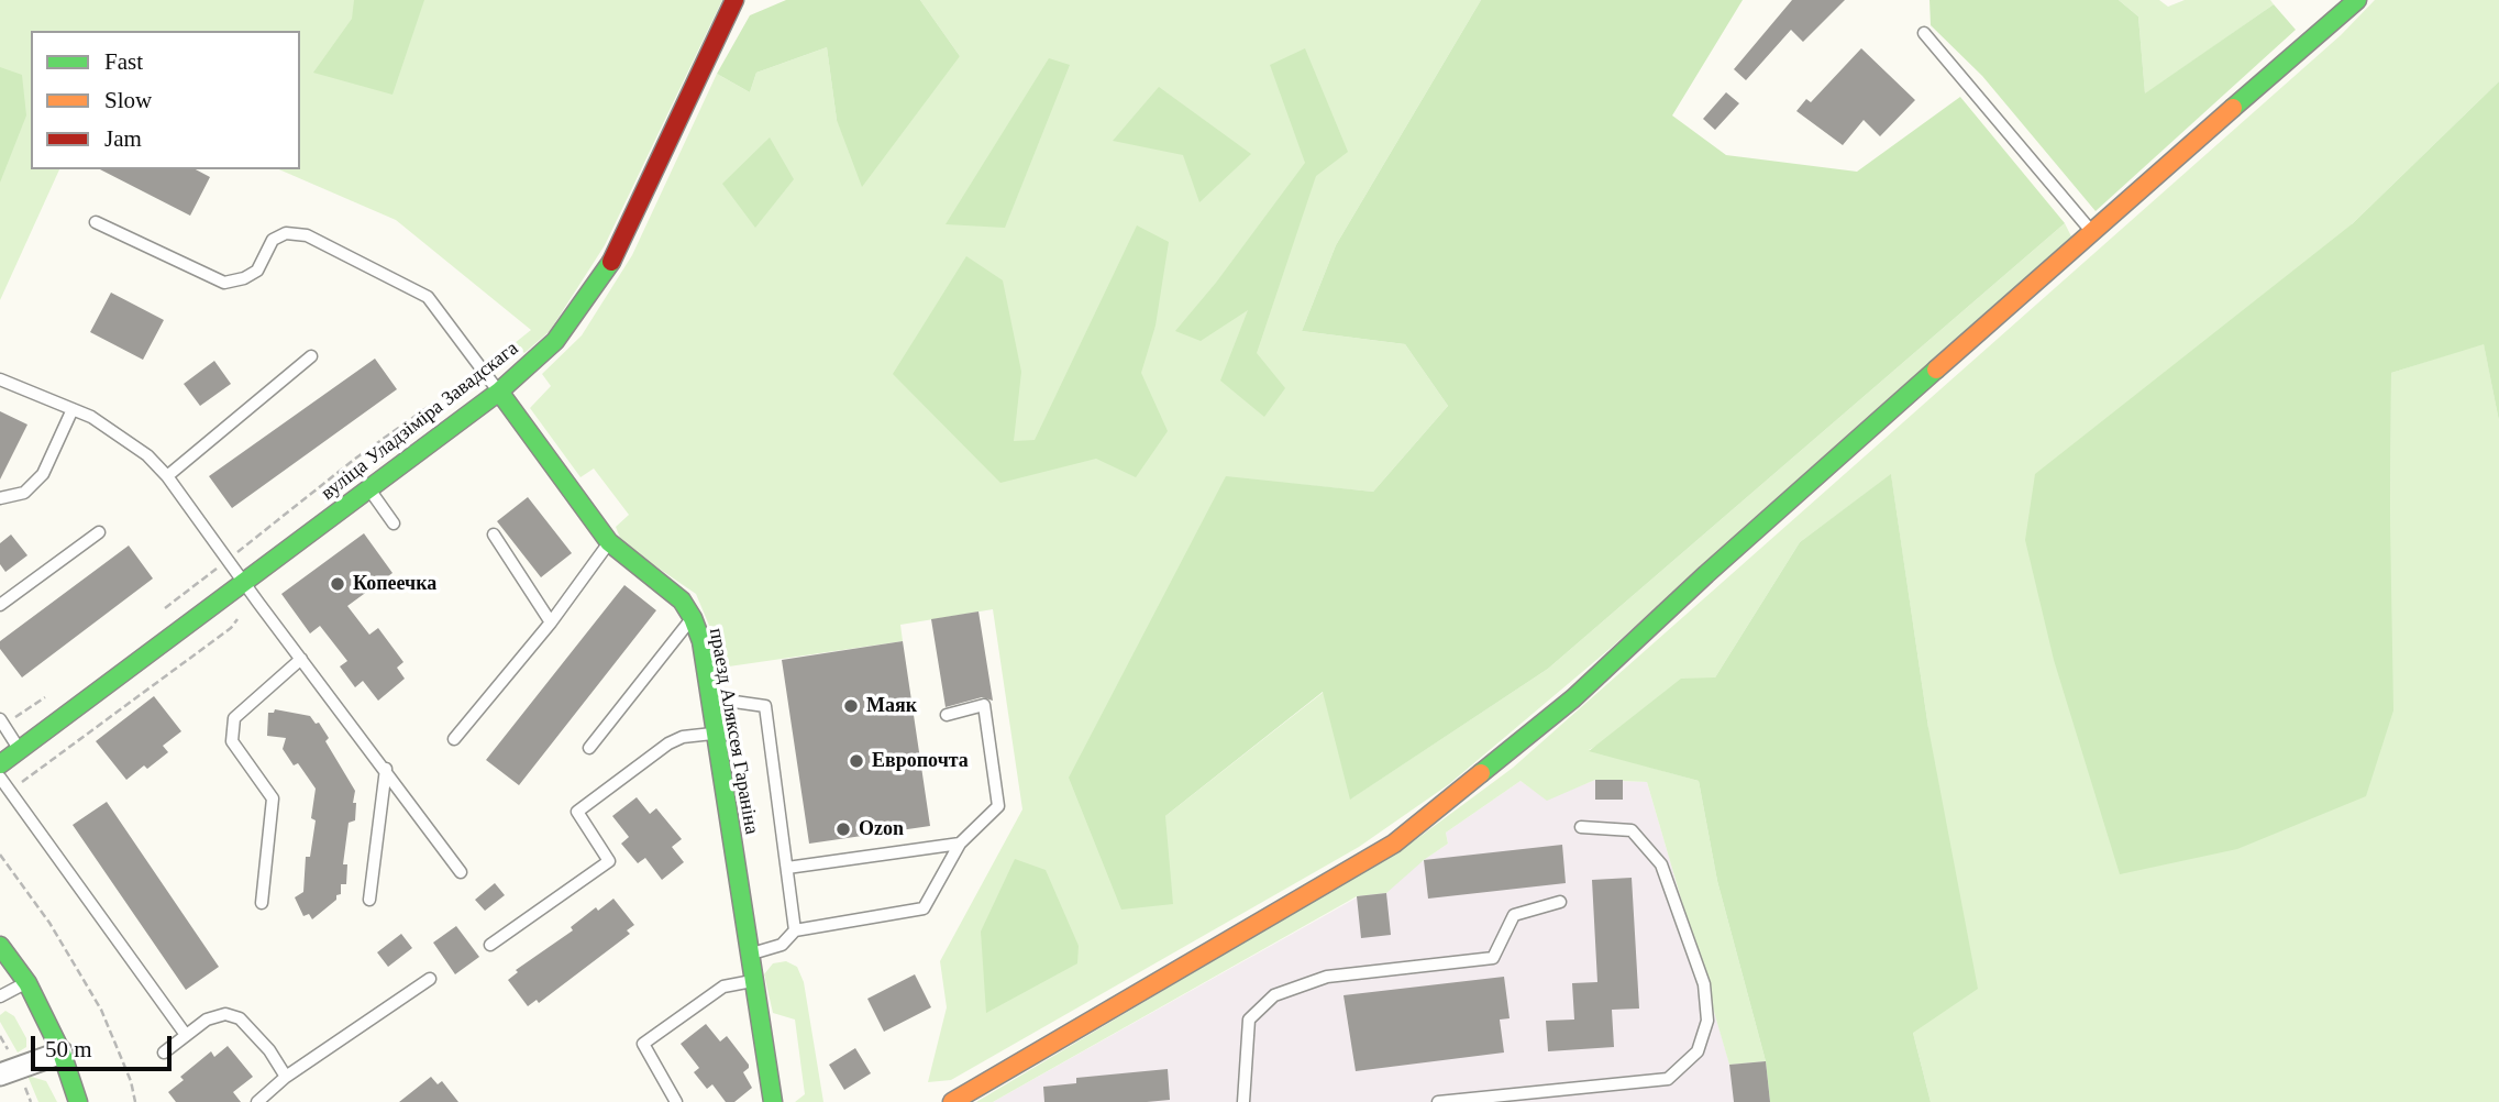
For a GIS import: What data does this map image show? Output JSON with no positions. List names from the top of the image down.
{
  "streets": {
    "street": ["вуліца Уладзіміра Завадскага", "праезд Аляксея Гараніна"]
  },
  "crossings": [
    ["вуліца Уладзіміра Завадскага", "праезд Аляксея Гараніна"]
  ],
  "places": [
    "Копеечка",
    "Маяк",
    "Европочта",
    "Ozon"
  ],
  "legend": ["Fast", "Slow", "Jam"],
  "scale_bar": "50 m"
}
